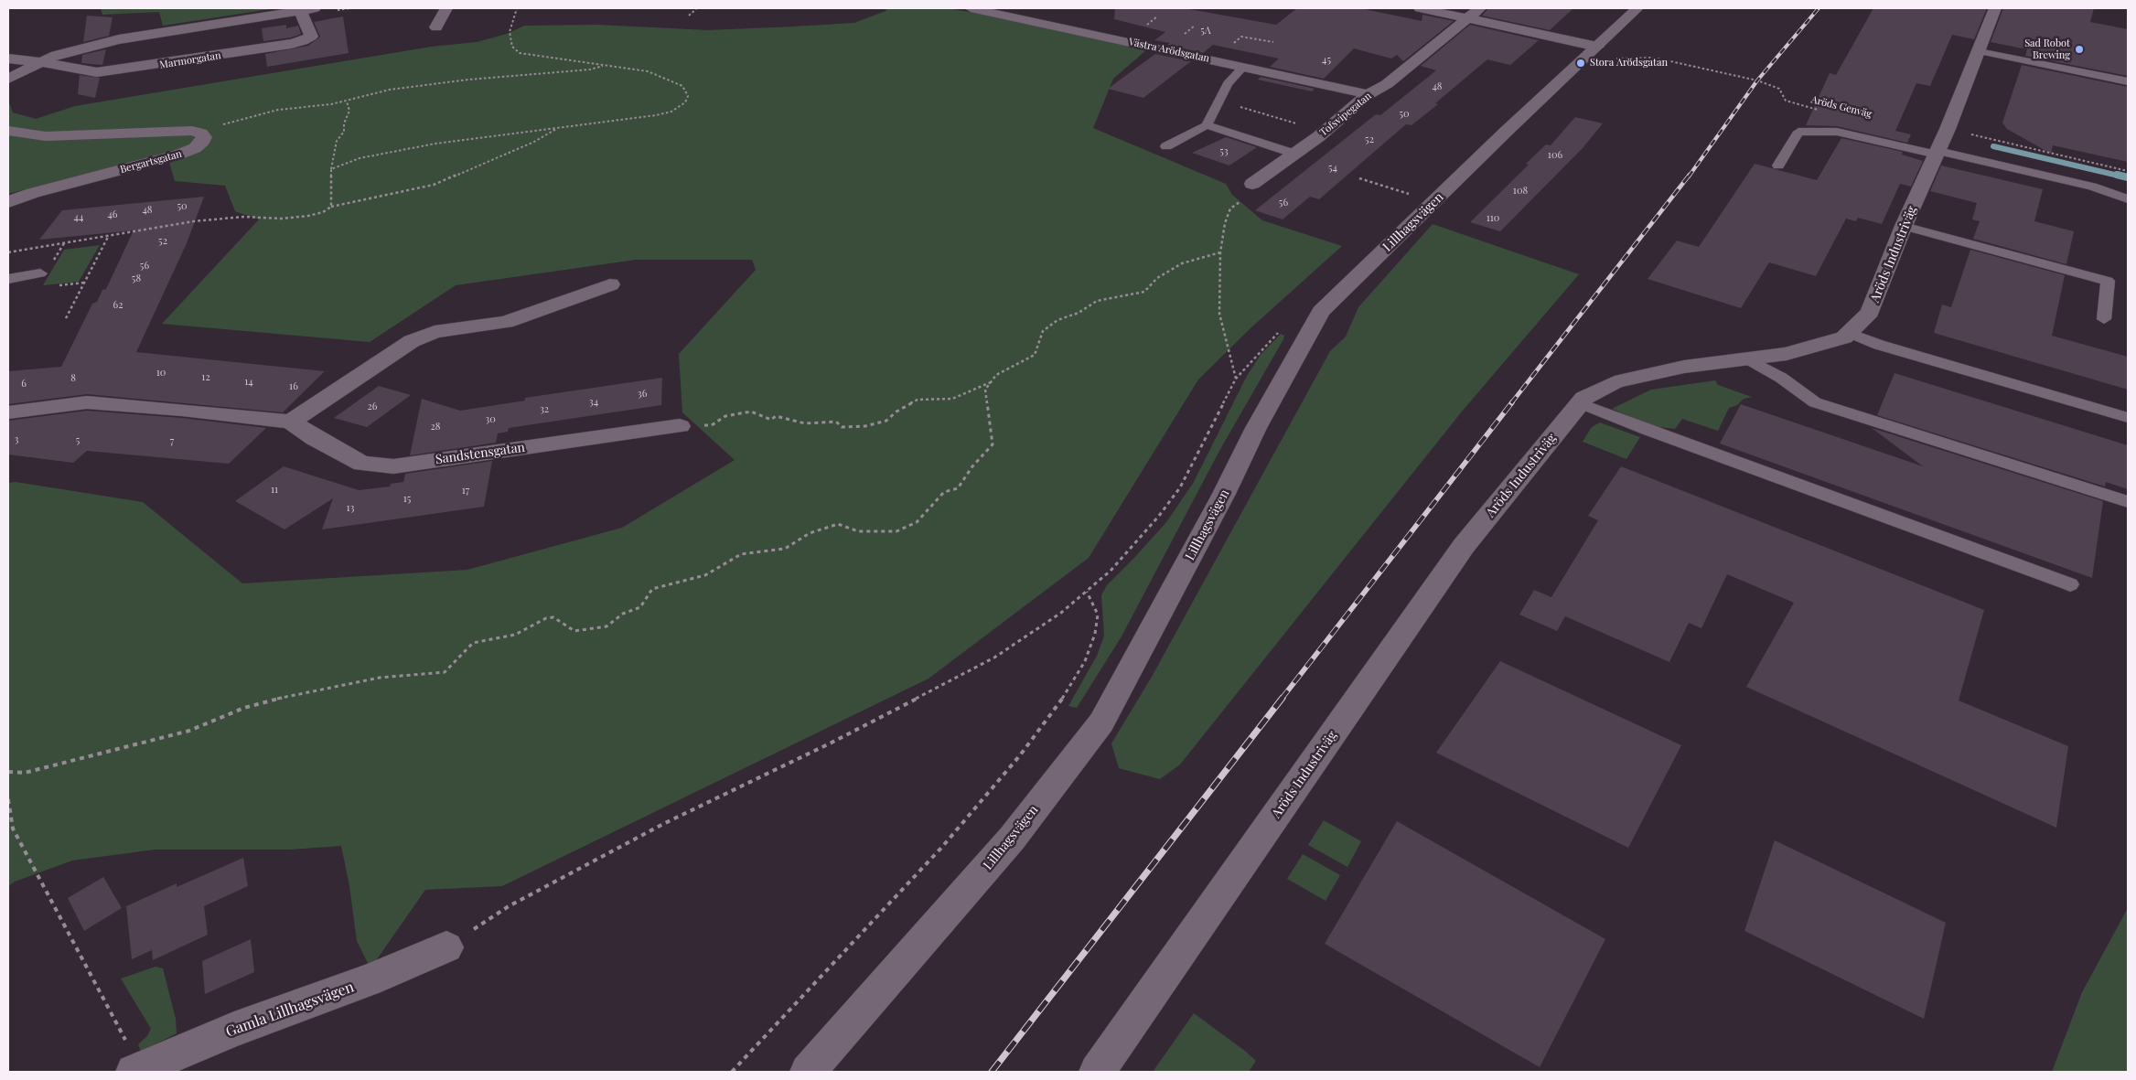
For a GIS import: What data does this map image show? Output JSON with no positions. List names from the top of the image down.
{
  "streets": {
    "street": [
      "Västra Arödsgatan",
      "Marmorgatan",
      "Tofsvipegatan",
      "Bergartsgatan",
      "Lillhagsvägen",
      "Aröds Industriväg",
      "Sandstensgatan",
      "Gamla Lillhagsvägen"
    ],
    "path": ["Aröds Genväg"]
  },
  "crossings": [
    ["Västra Arödsgatan", "Tofsvipegatan"],
    ["Aröds Genväg", "Lillhagsvägen"]
  ],
  "places": ["Sad Robot Brewing", "Stora Arödsgatan"],
  "house_numbers": [
    "5A",
    "45",
    "48",
    "50",
    "52",
    "53",
    "106",
    "54",
    "108",
    "56",
    "50",
    "48",
    "46",
    "44",
    "110",
    "52",
    "56",
    "58",
    "62",
    "10",
    "12",
    "8",
    "14",
    "6",
    "16",
    "36",
    "34",
    "26",
    "32",
    "30",
    "28",
    "3",
    "5",
    "7",
    "11",
    "17",
    "15",
    "13"
  ]
}
